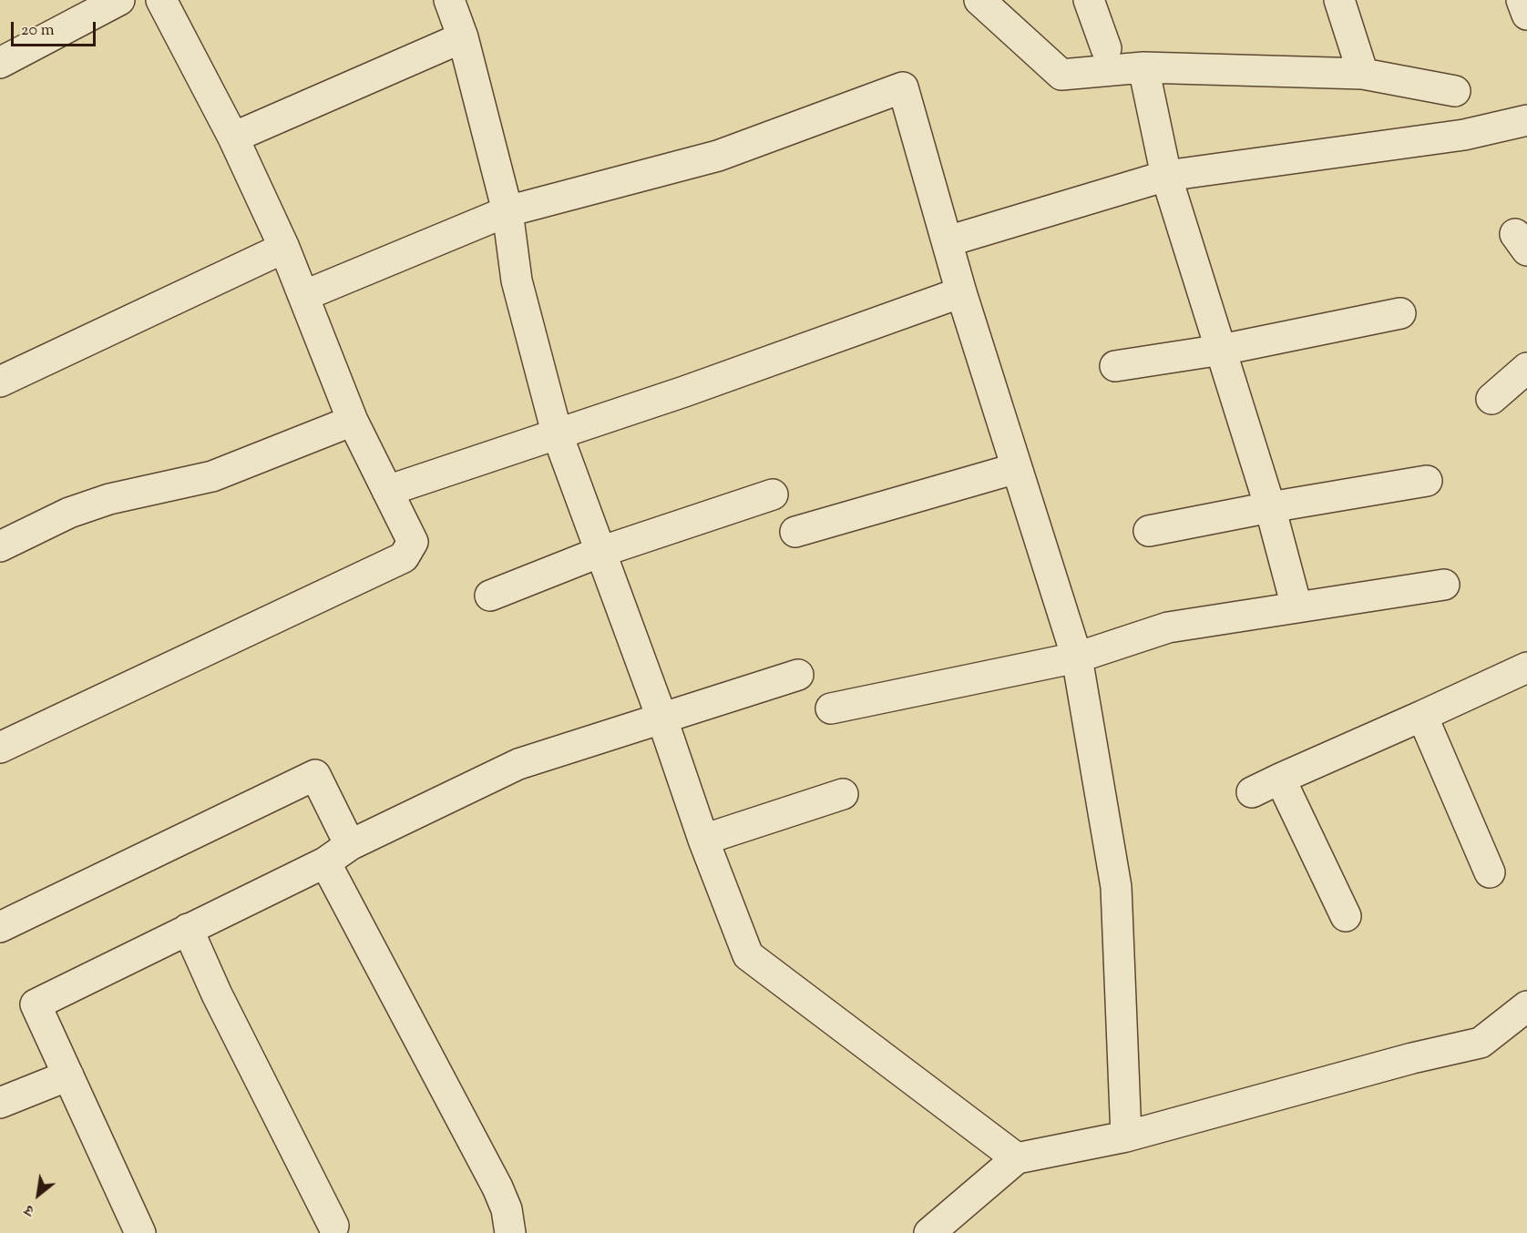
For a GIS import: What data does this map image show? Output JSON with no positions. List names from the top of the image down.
{
  "scale_bar": "20 m",
  "north": "bottom left"
}
